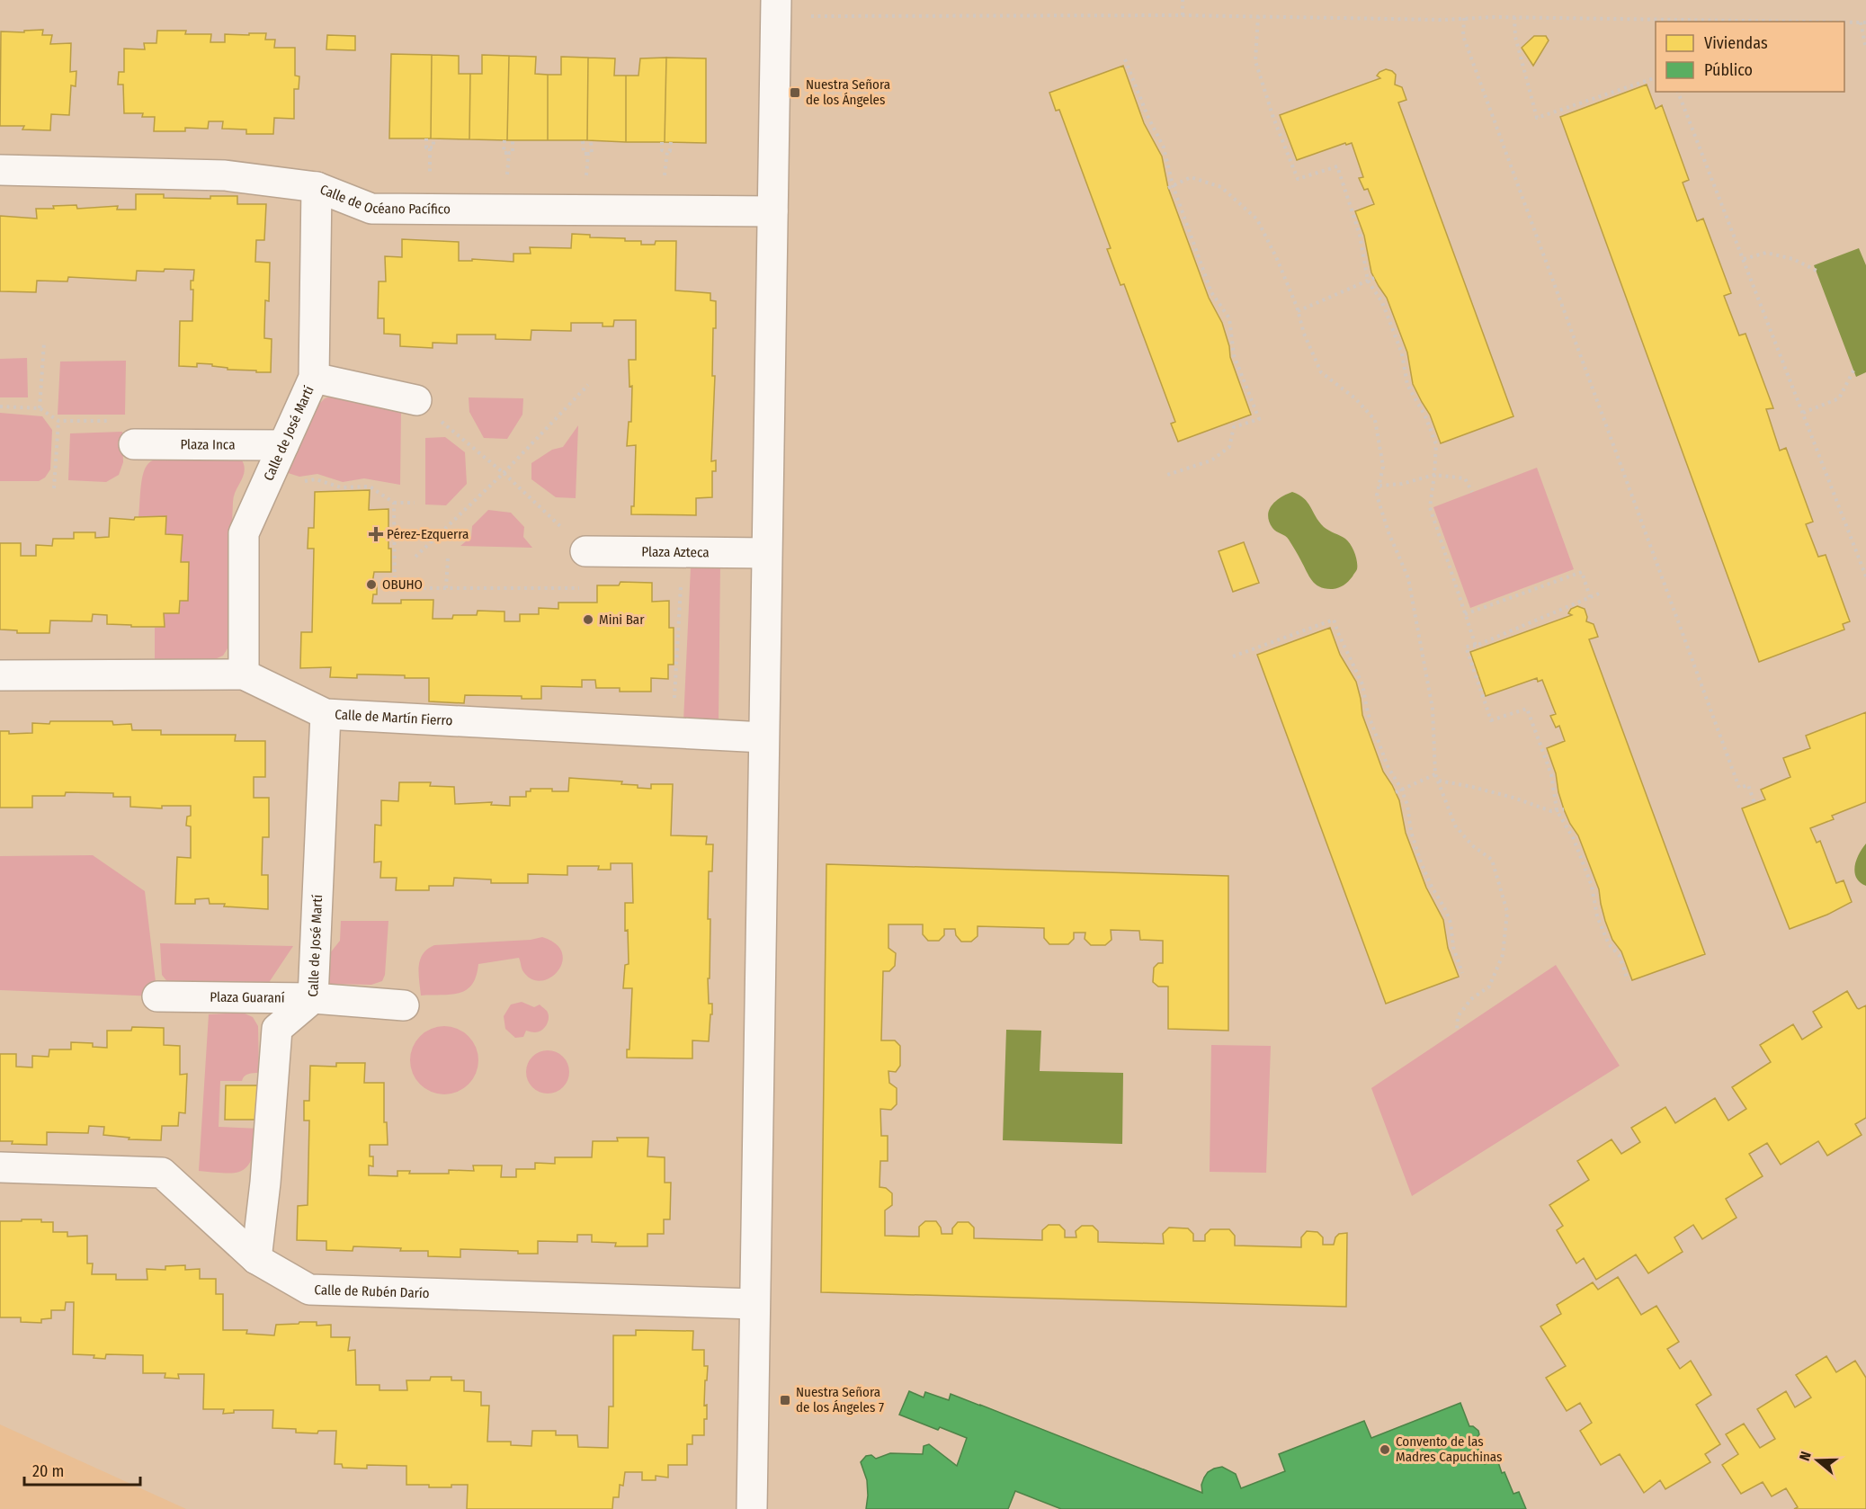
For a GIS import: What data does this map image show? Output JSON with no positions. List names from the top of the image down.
{
  "streets": {
    "street": [
      "Calle de Océano Pacífico",
      "Calle de José Martí",
      "Plaza Inca",
      "Plaza Azteca",
      "Calle de Martín Fierro",
      "Plaza Guaraní",
      "Calle de Rubén Darío"
    ]
  },
  "crossings": [
    ["Calle de Océano Pacífico", "Calle de José Martí"],
    ["Calle de José Martí", "Plaza Inca"],
    ["Calle de José Martí", "Calle de Martín Fierro"],
    ["Calle de José Martí", "Plaza Guaraní"],
    ["Calle de José Martí", "Calle de Rubén Darío"]
  ],
  "places": {
    "transit": ["Nuestra Señora de los Ángeles", "Nuestra Señora de los Ángeles 7"],
    "health": ["Pérez-Ezquerra"],
    "other": ["OBUHO", "Mini Bar", "Convento de las Madres Capuchinas"]
  },
  "legend": ["Viviendas", "Público"],
  "scale_bar": "20 m",
  "north": "left"
}
